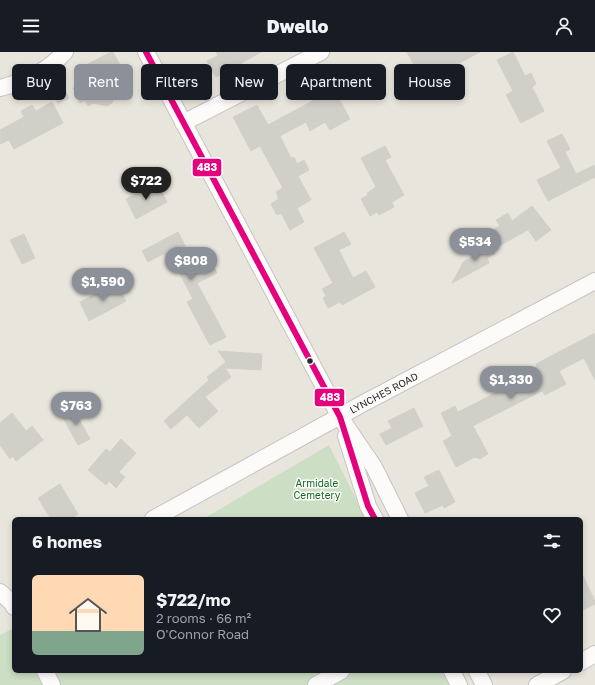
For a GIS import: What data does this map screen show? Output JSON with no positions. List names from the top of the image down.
{
  "streets": {
    "street": ["LYNCHES ROAD"]
  },
  "parks": ["Armidale Cemetery"],
  "lines": ["transit line 483"],
  "page": {
    "header": "Dwello",
    "chip": [
      "Buy",
      "Rent",
      "Filters",
      "New",
      "Apartment",
      "House"
    ],
    "price": [
      "$722",
      "$534",
      "$808",
      "$1,590",
      "$1,330",
      "$763"
    ],
    "heading": "6 homes",
    "list": [
      {
        "name": "$722/mo",
        "note": "2 rooms · 66 m² · O'Connor Road"
      }
    ]
  }
}
